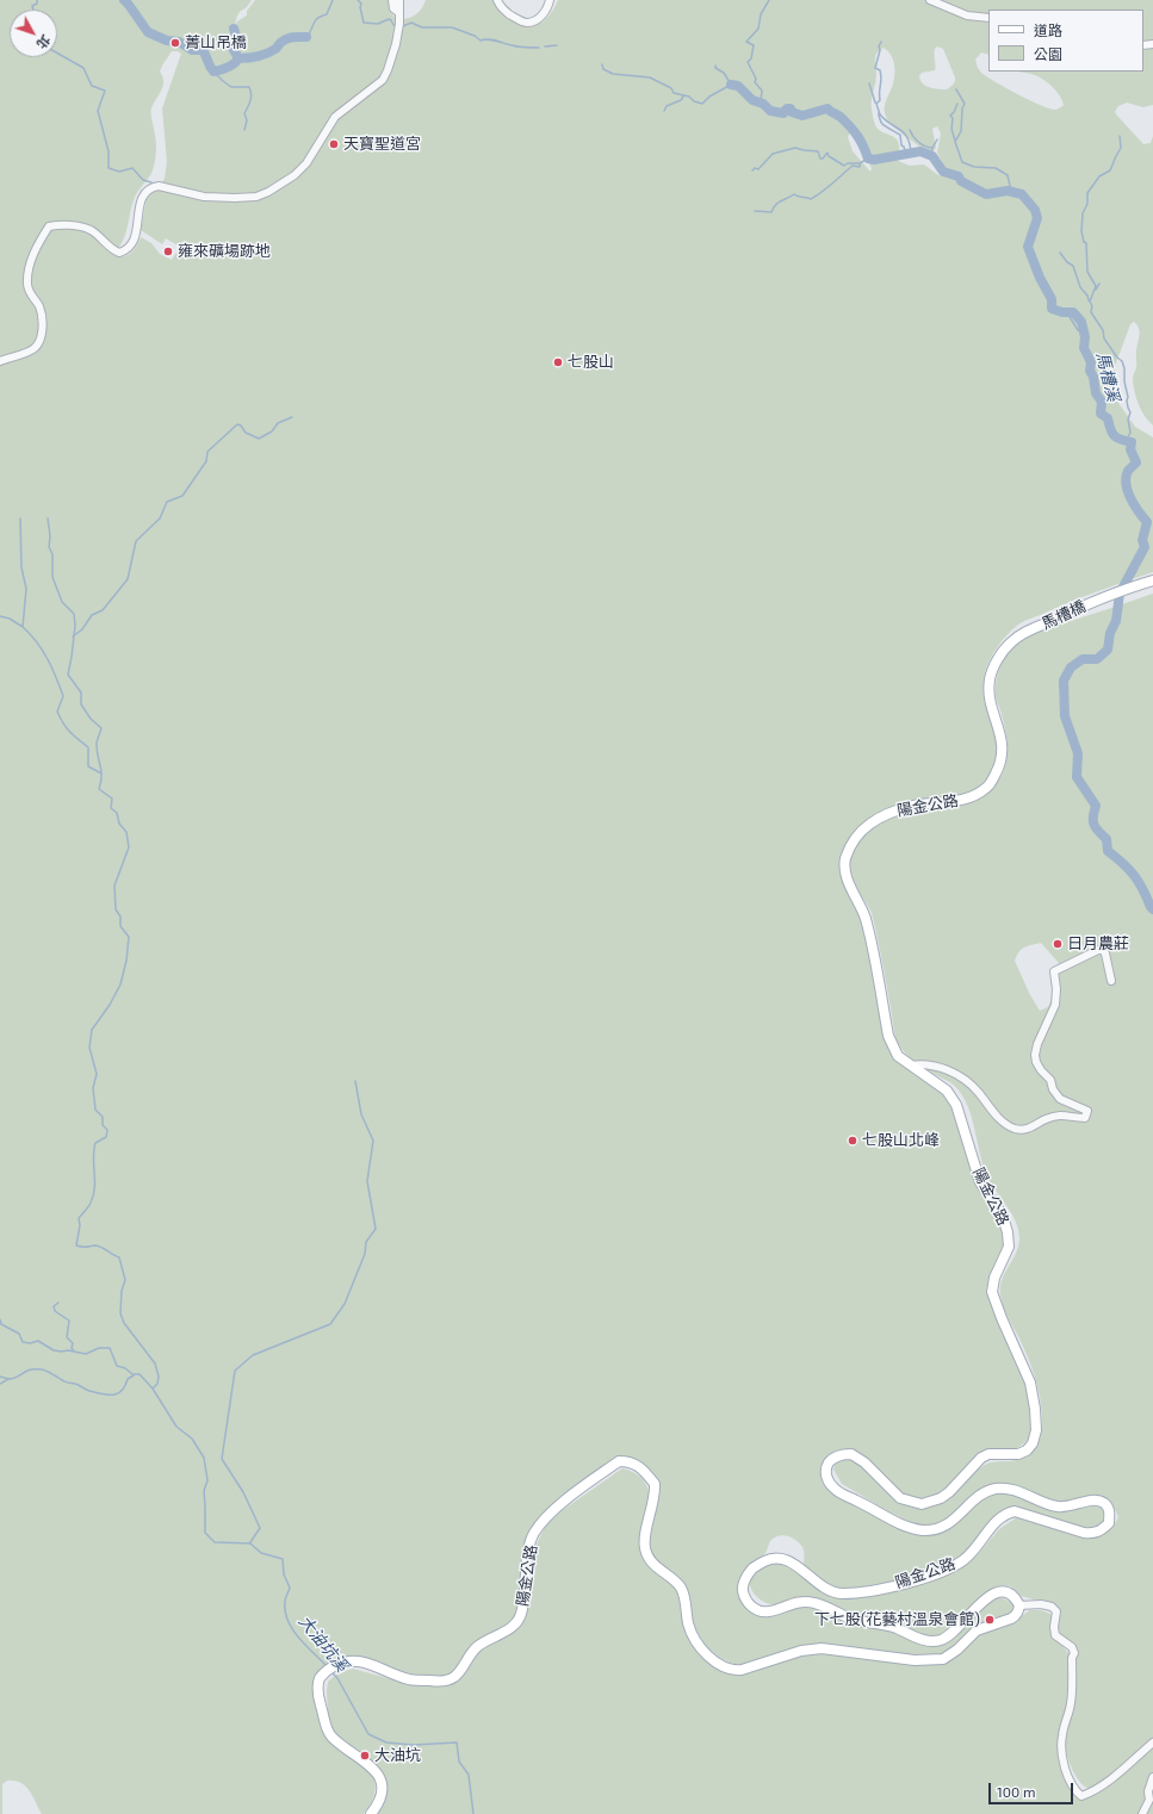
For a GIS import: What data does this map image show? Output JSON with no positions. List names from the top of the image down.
{
  "streets": {
    "main road": ["馬槽橋", "陽金公路"]
  },
  "crossings": [
    ["馬槽橋", "陽金公路"]
  ],
  "water": ["馬槽溪", "大油坑溪"],
  "places": [
    "菁山吊橋",
    "天寶聖道宮",
    "雍來礦場跡地",
    "七股山",
    "日月農莊",
    "七股山北峰",
    "下七股(花藝村溫泉會館)",
    "大油坑"
  ],
  "legend": ["道路", "公園"],
  "scale_bar": "100 m",
  "north": "bottom right"
}
